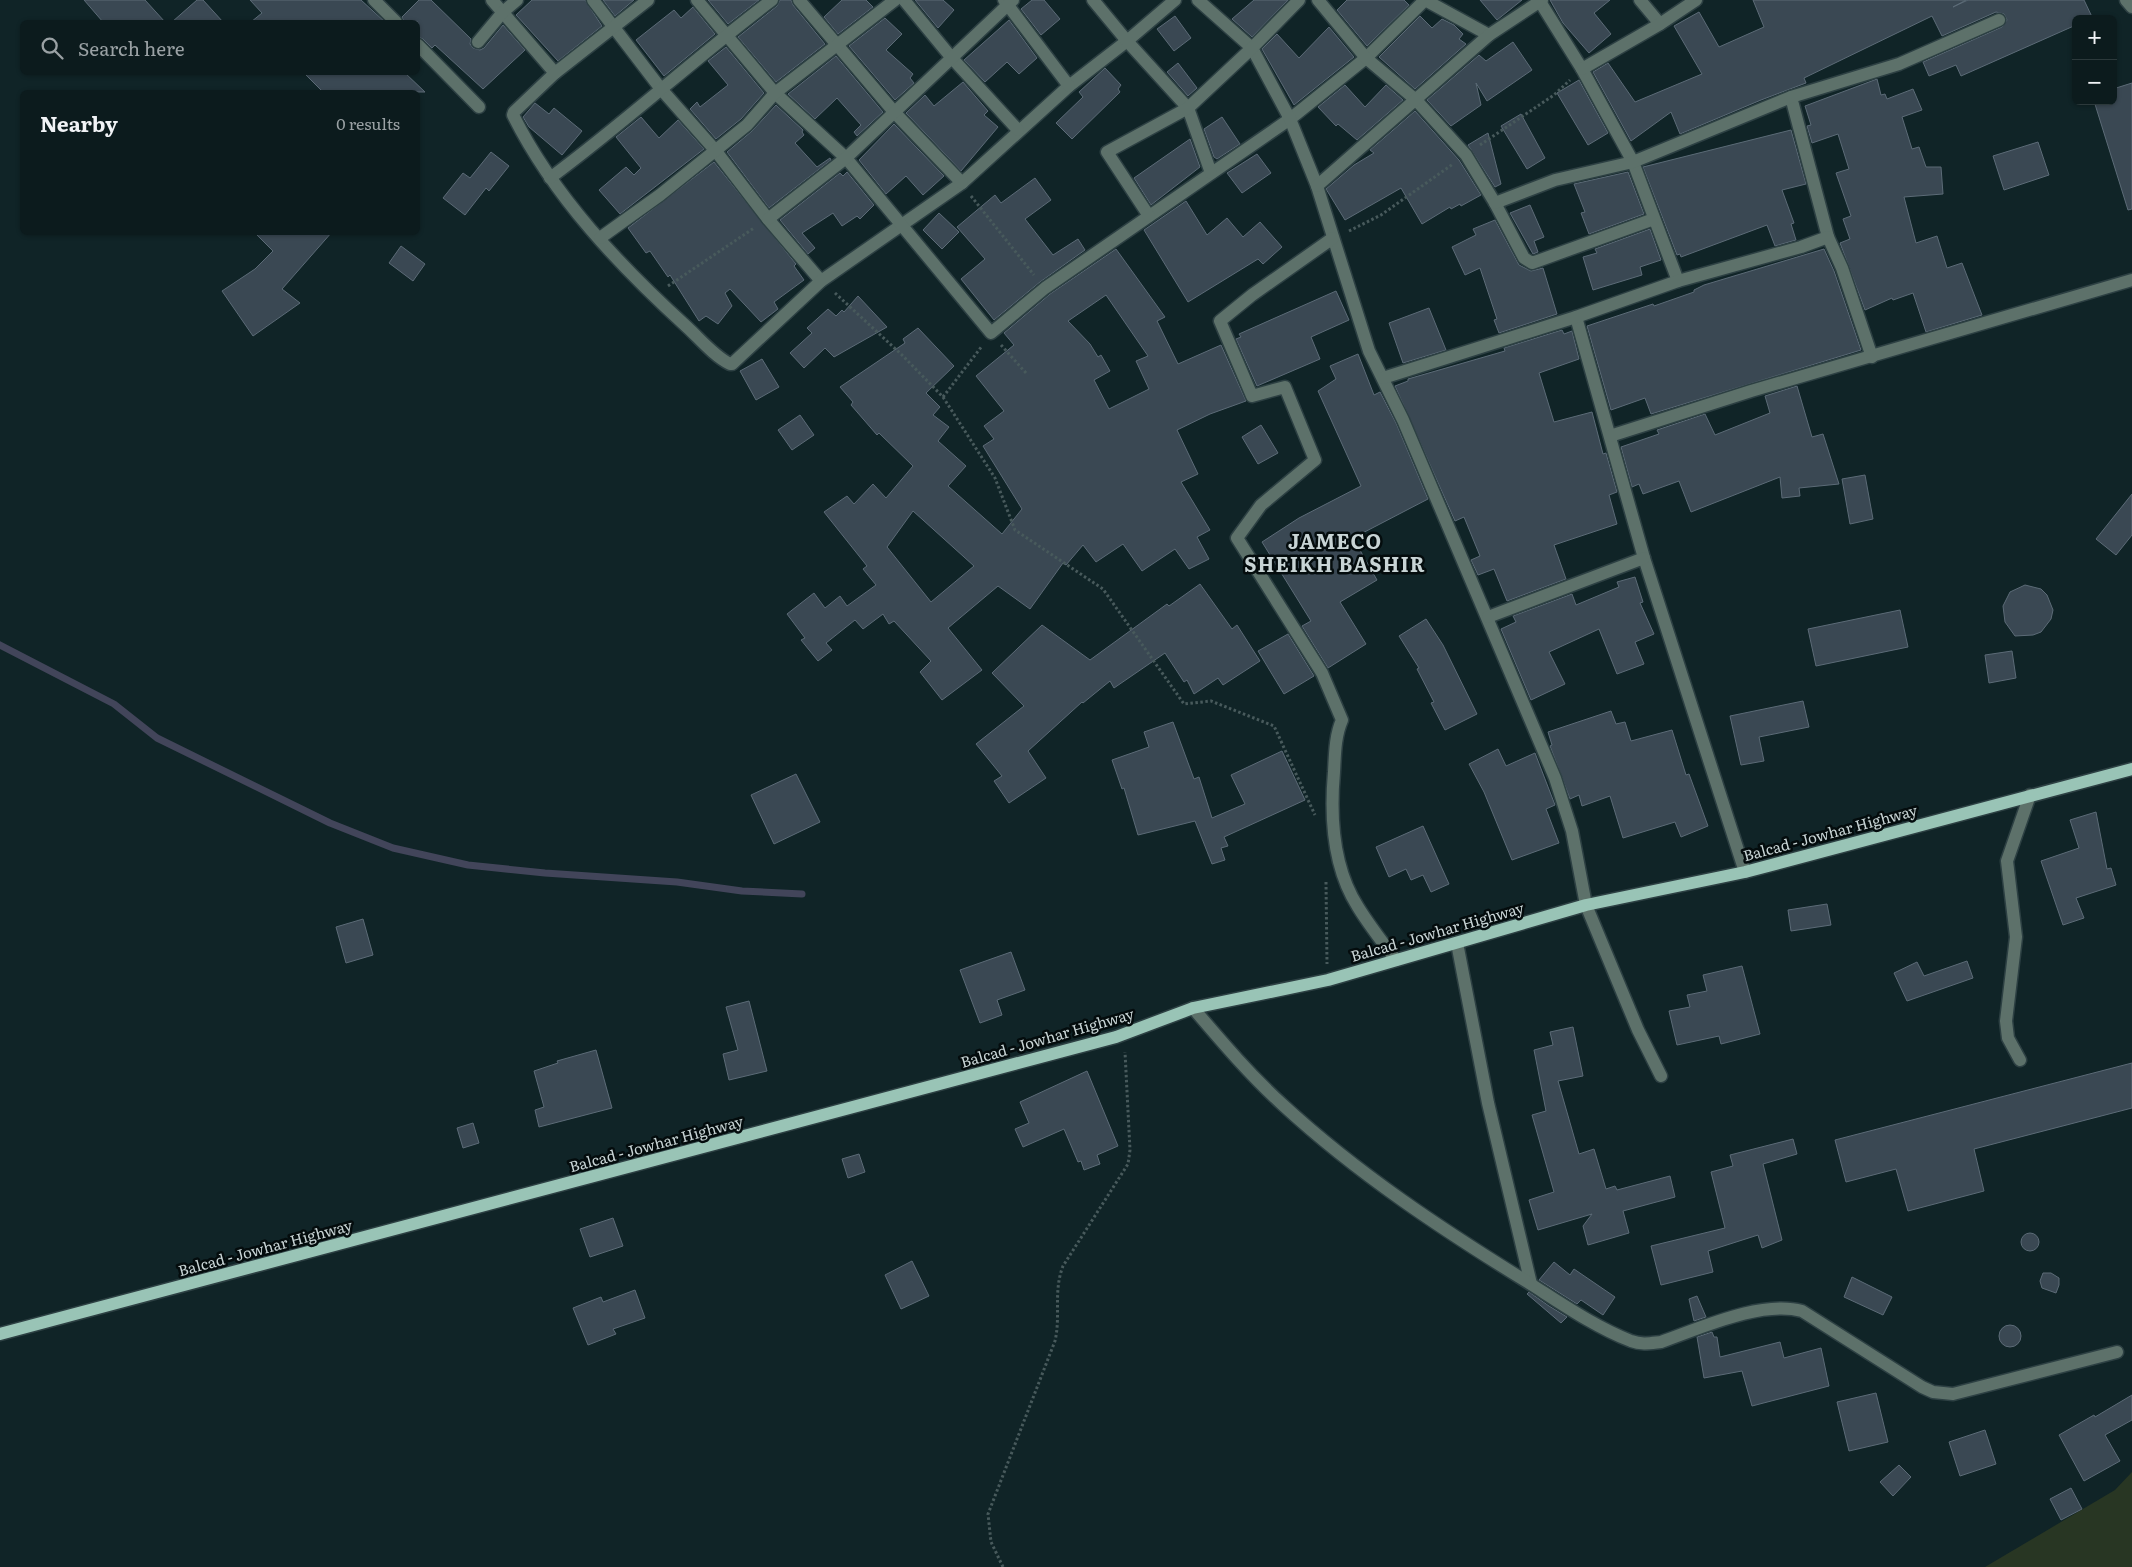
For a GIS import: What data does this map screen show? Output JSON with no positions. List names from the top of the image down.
{
  "streets": {
    "main road": ["Balcad - Jowhar Highway"]
  },
  "districts": ["JAMECO SHEIKH BASHIR"],
  "page": {
    "map_buttons": ["+", "−"],
    "search": "Search here",
    "heading": ["Nearby", "0 results"]
  }
}
